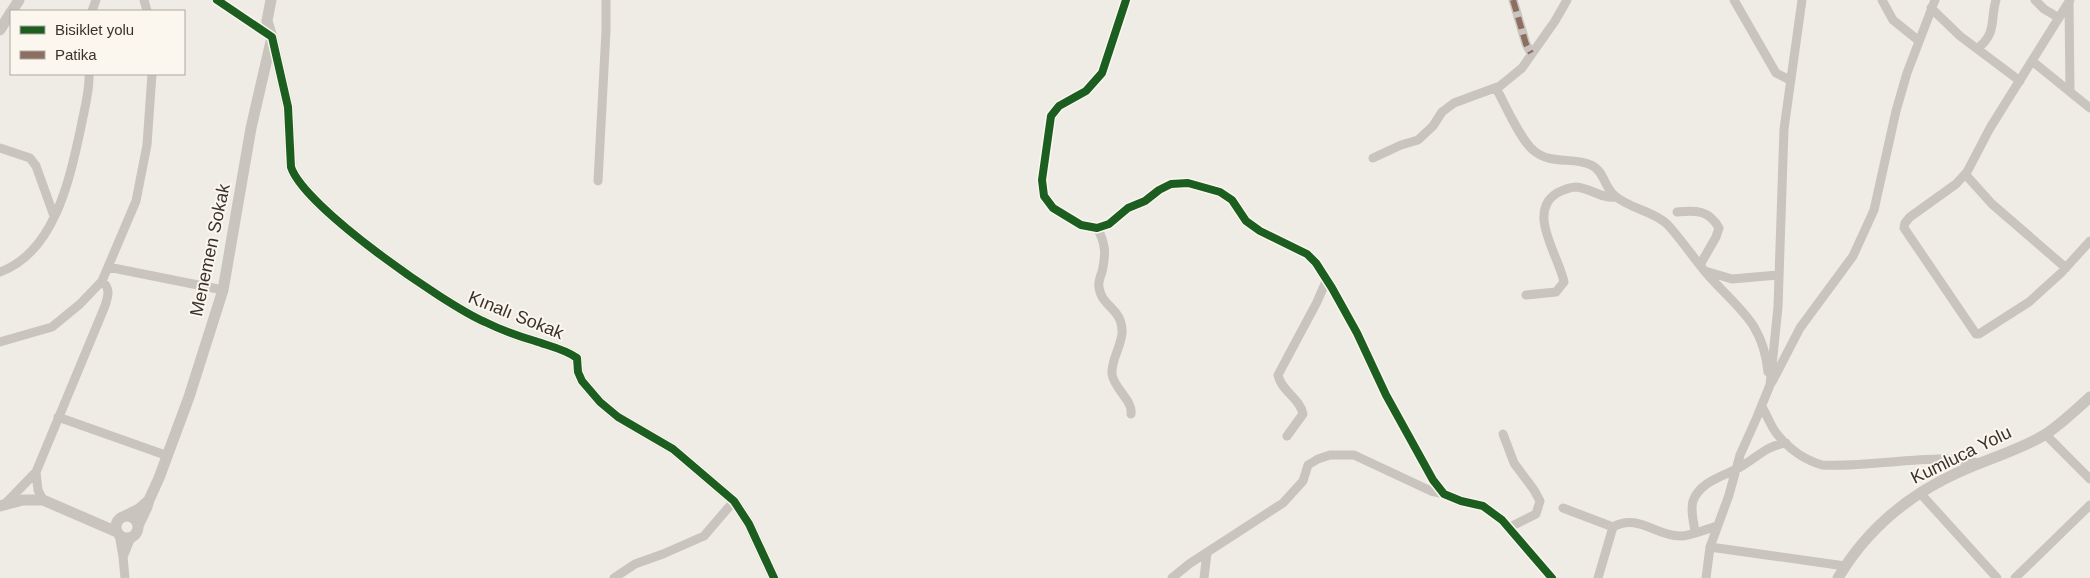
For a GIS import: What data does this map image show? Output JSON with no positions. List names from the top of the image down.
{
  "streets": {
    "street": ["Menemen Sokak", "Kınalı Sokak", "Kumluca Yolu"]
  },
  "crossings": [
    ["Menemen Sokak", "Kınalı Sokak"]
  ],
  "legend": ["Bisiklet yolu", "Patika"]
}
